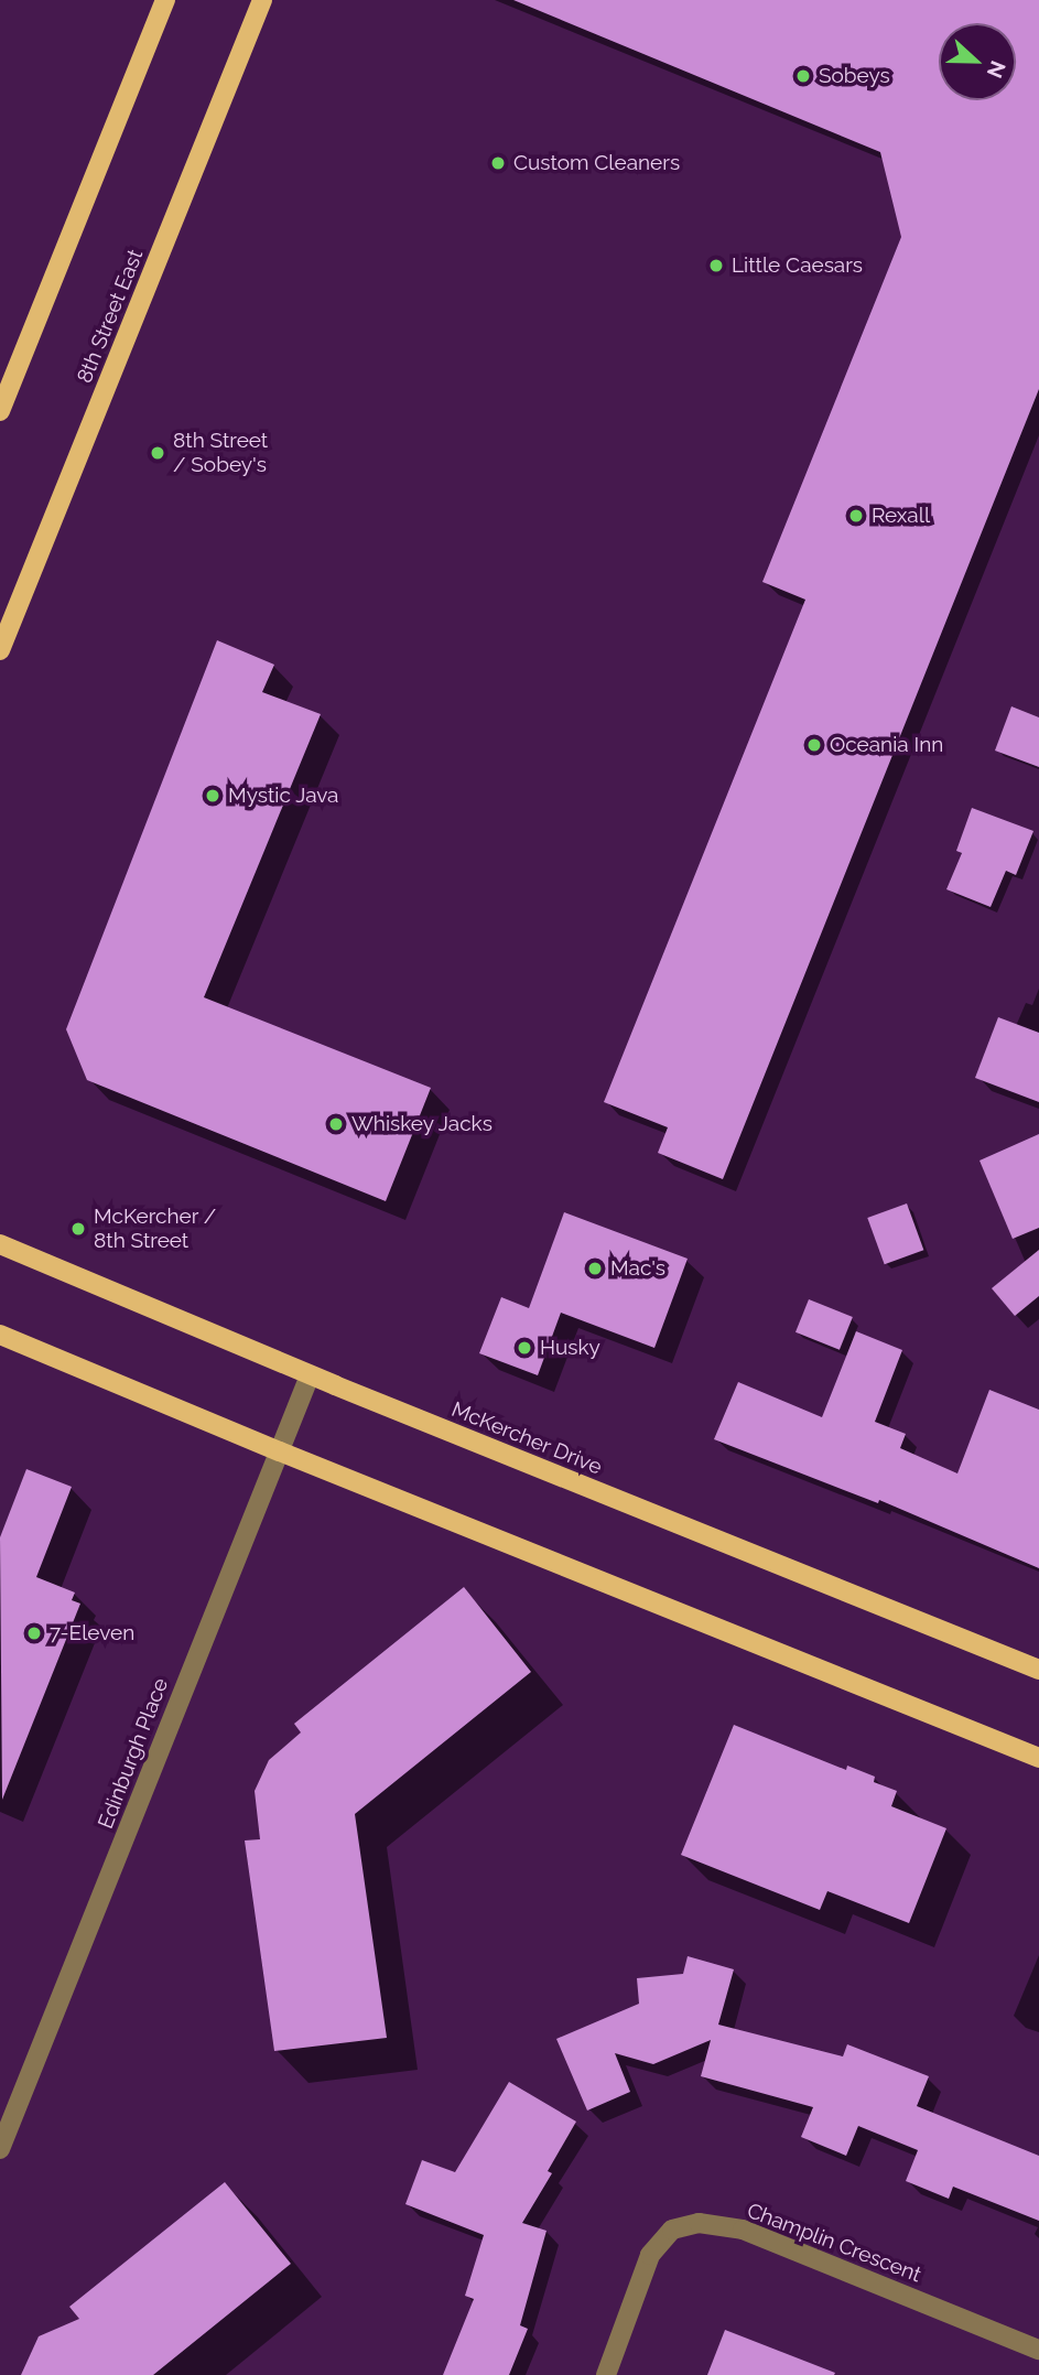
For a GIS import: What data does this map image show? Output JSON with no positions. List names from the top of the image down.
{
  "streets": {
    "main road": ["8th Street East", "McKercher Drive"],
    "street": ["Edinburgh Place", "Champlin Crescent"]
  },
  "crossings": [
    ["McKercher Drive", "Edinburgh Place"]
  ],
  "places": [
    "Sobeys",
    "Custom Cleaners",
    "Little Caesars",
    "8th Street / Sobey's",
    "Rexall",
    "Oceania Inn",
    "Mystic Java",
    "Whiskey Jacks",
    "McKercher / 8th Street",
    "Mac's",
    "Husky",
    "7-Eleven"
  ],
  "north": "right"
}
